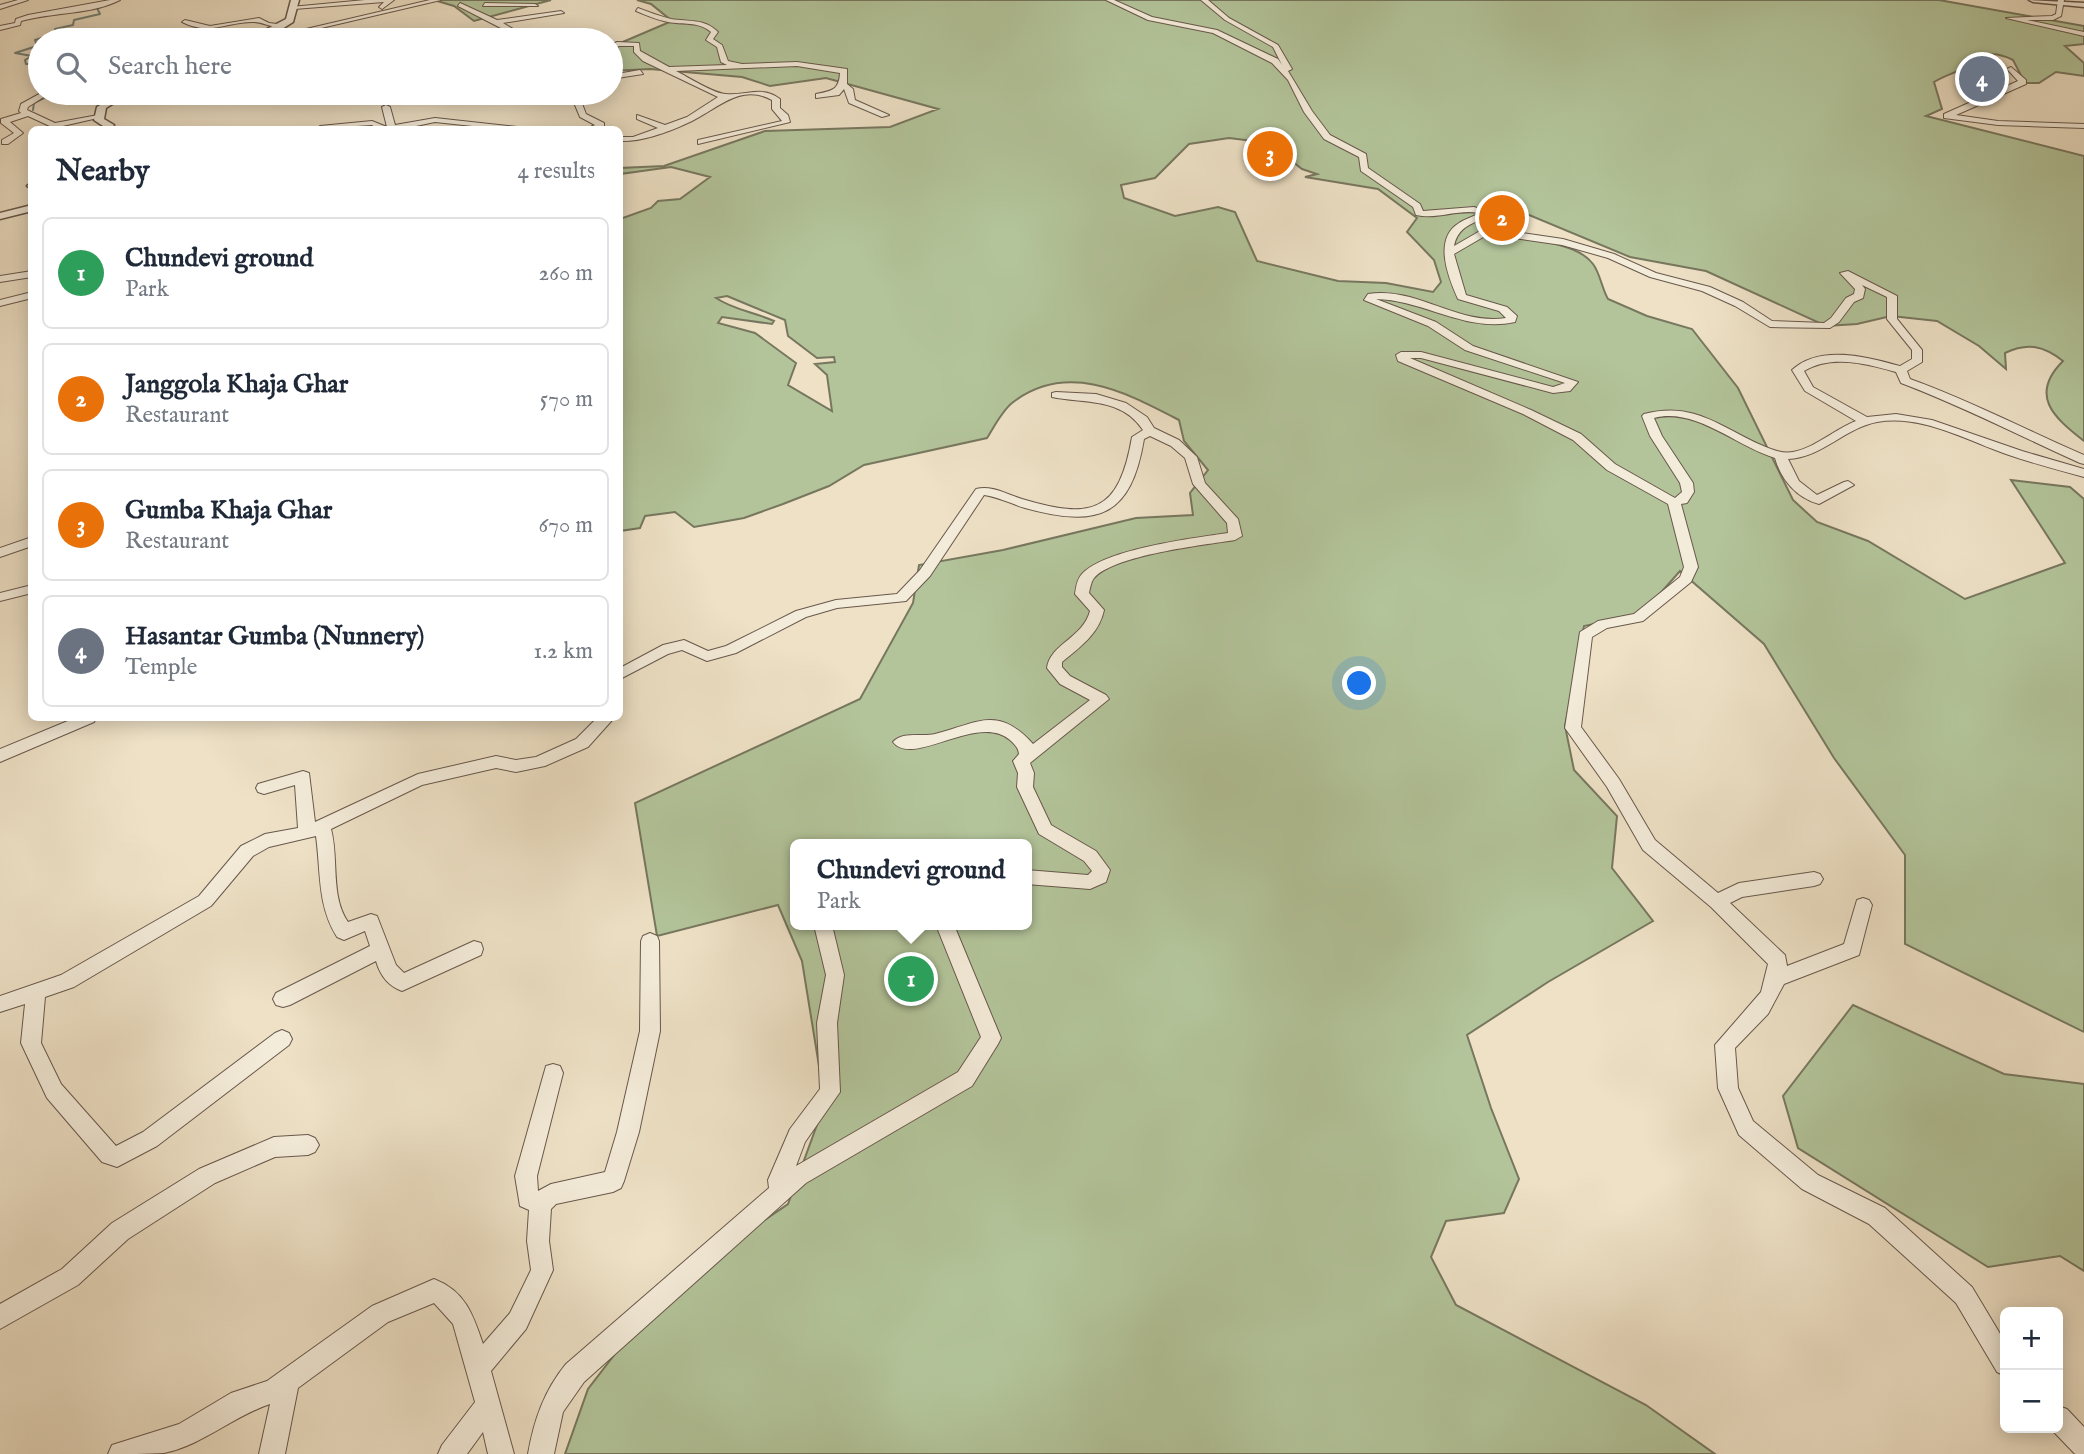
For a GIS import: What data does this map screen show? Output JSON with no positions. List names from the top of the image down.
{
  "page": {
    "search": "Search here",
    "pins": [
      "4",
      "3",
      "2",
      "1"
    ],
    "heading": ["Nearby", "4 results"],
    "list": [
      {
        "mark": "1",
        "name": "Chundevi ground",
        "note": "Park",
        "value": "260 m"
      },
      {
        "mark": "2",
        "name": "Janggola Khaja Ghar",
        "note": "Restaurant",
        "value": "570 m"
      },
      {
        "mark": "3",
        "name": "Gumba Khaja Ghar",
        "note": "Restaurant",
        "value": "670 m"
      },
      {
        "mark": "4",
        "name": "Hasantar Gumba (Nunnery)",
        "note": "Temple",
        "value": "1.2 km"
      }
    ],
    "popup": ["Chundevi ground", "Park"],
    "map_buttons": ["+", "−"]
  }
}
